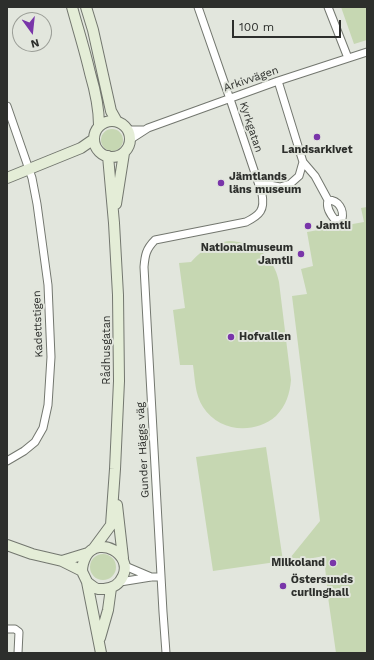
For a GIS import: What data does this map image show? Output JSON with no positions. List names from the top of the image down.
{
  "streets": {
    "main road": ["Rådhusgatan"],
    "street": [
      "Arkivvägen",
      "Kyrkgatan",
      "Kadettstigen",
      "Gunder Häggs väg"
    ]
  },
  "crossings": [
    ["Arkivvägen", "Kyrkgatan"],
    ["Arkivvägen", "Rådhusgatan"],
    ["Kyrkgatan", "Gunder Häggs väg"]
  ],
  "places": [
    "Landsarkivet",
    "Jämtlands läns museum",
    "Jamtli",
    "Nationalmuseum Jamtli",
    "Hofvallen",
    "Milkoland",
    "Östersunds curlinghall"
  ],
  "scale_bar": "100 m",
  "north": "bottom"
}
